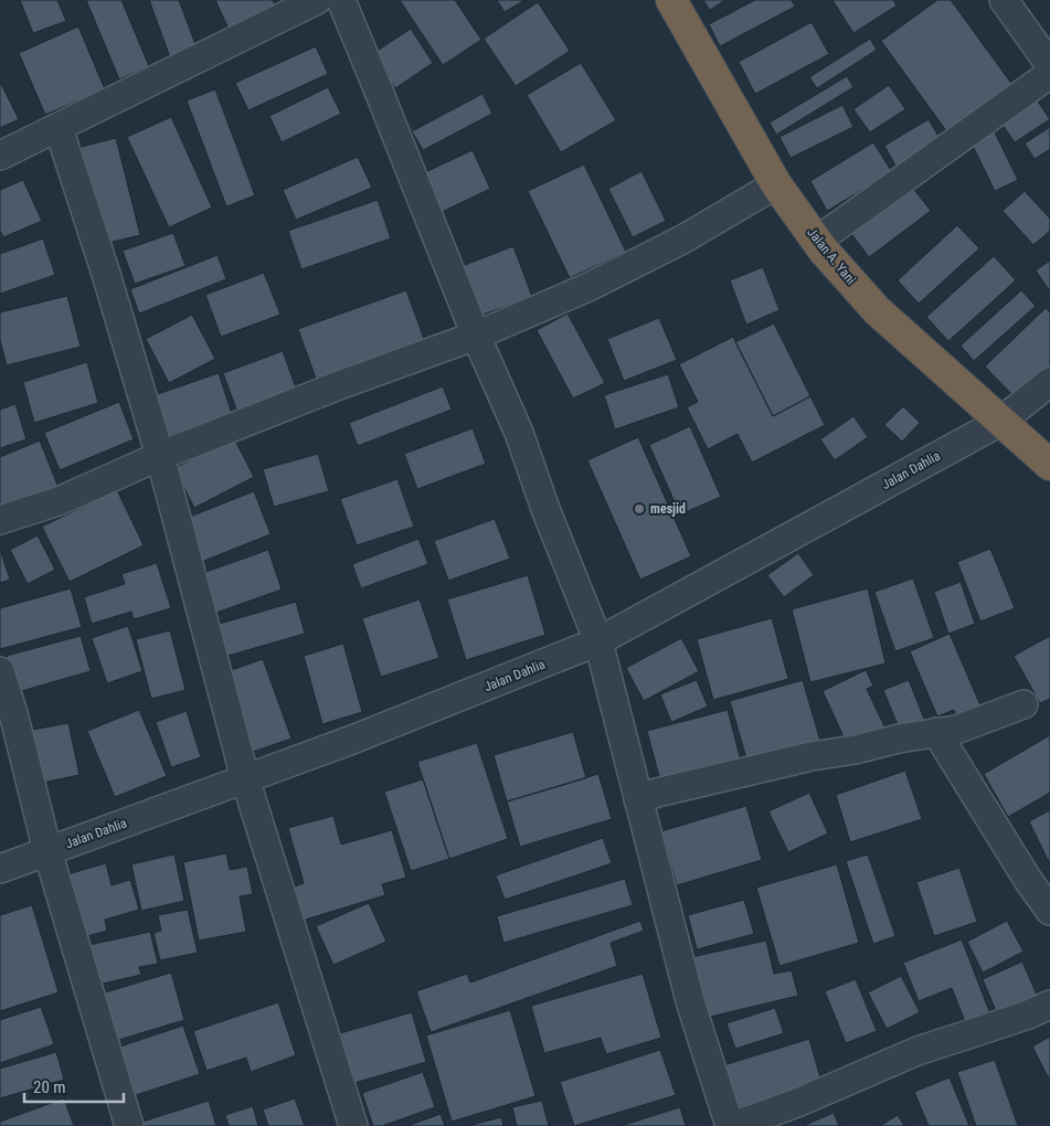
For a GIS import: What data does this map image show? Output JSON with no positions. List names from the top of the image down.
{
  "streets": {
    "highway": ["Jalan A. Yani"],
    "street": ["Jalan Dahlia"]
  },
  "crossings": [
    ["Jalan A. Yani", "Jalan Dahlia"]
  ],
  "places": ["mesjid"],
  "scale_bar": "20 m"
}
